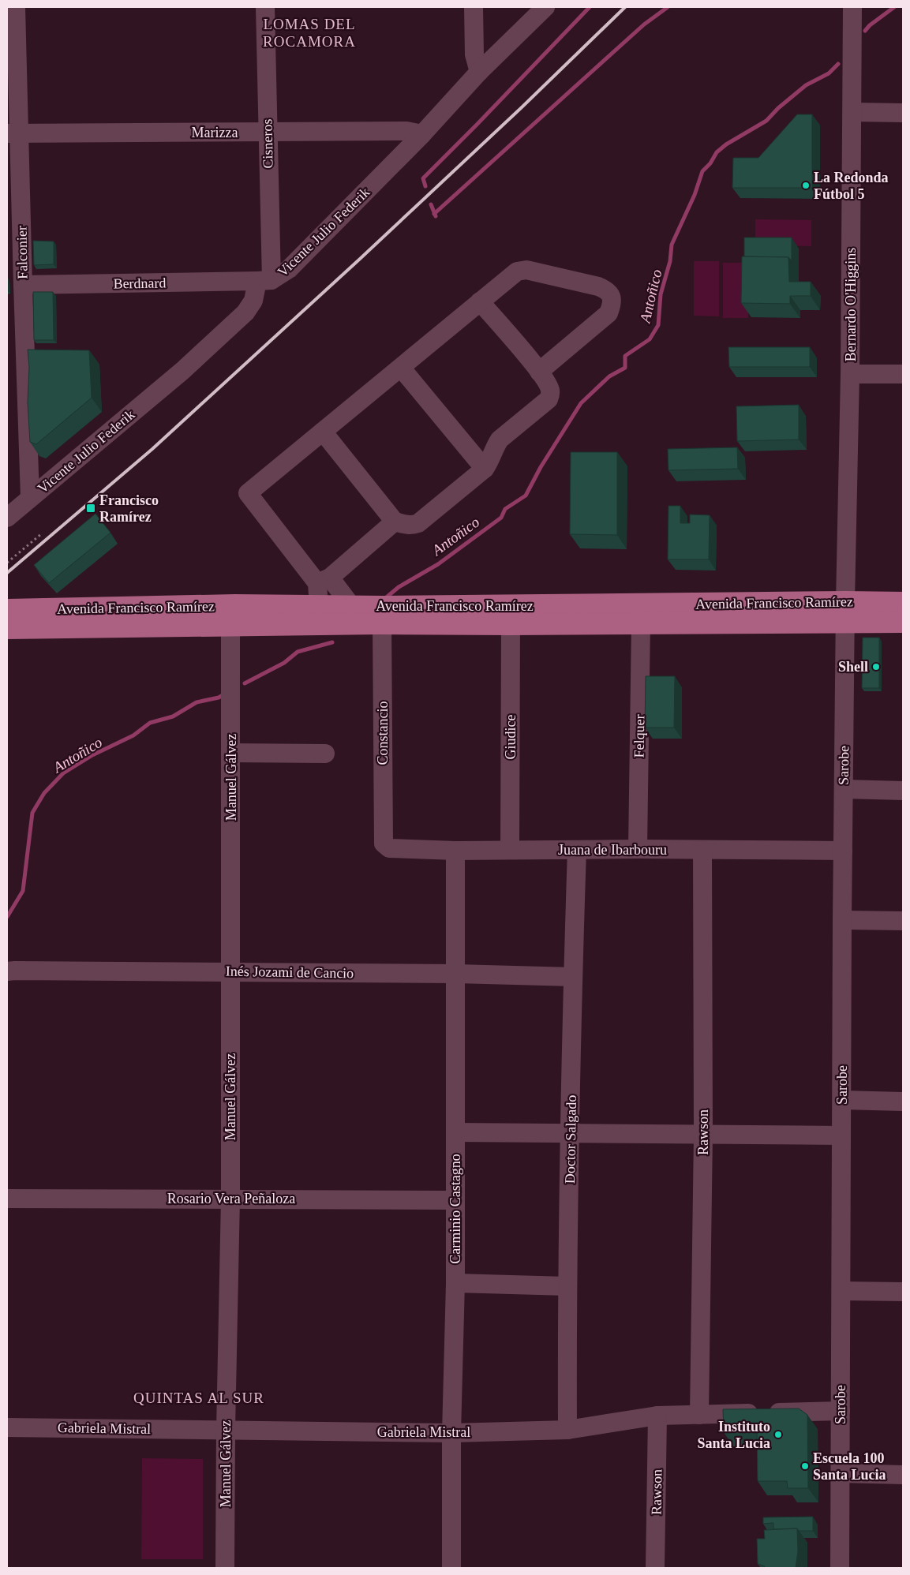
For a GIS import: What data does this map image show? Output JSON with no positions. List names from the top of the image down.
{
  "streets": {
    "main road": ["Avenida Francisco Ramírez"],
    "street": [
      "Marizza",
      "Cisneros",
      "Vicente Julio Federik",
      "Falconier",
      "Berdnard",
      "Bernardo O'Higgins",
      "Constancio",
      "Felquer",
      "Giudice",
      "Sarobe",
      "Manuel Gálvez",
      "Juana de Ibarbouru",
      "Inés Jozami de Cancio",
      "Rawson",
      "Doctor Salgado",
      "Rosario Vera Peñaloza",
      "Carminio Castagno",
      "Gabriela Mistral"
    ]
  },
  "crossings": [
    ["Marizza", "Cisneros"],
    ["Marizza", "Vicente Julio Federik"],
    ["Marizza", "Falconier"],
    ["Cisneros", "Vicente Julio Federik"],
    ["Cisneros", "Berdnard"],
    ["Vicente Julio Federik", "Falconier"],
    ["Vicente Julio Federik", "Berdnard"],
    ["Falconier", "Berdnard"],
    ["Bernardo O'Higgins", "Avenida Francisco Ramírez"],
    ["Bernardo O'Higgins", "Sarobe"],
    ["Avenida Francisco Ramírez", "Constancio"],
    ["Avenida Francisco Ramírez", "Felquer"],
    ["Avenida Francisco Ramírez", "Giudice"],
    ["Avenida Francisco Ramírez", "Sarobe"],
    ["Avenida Francisco Ramírez", "Manuel Gálvez"],
    ["Constancio", "Juana de Ibarbouru"],
    ["Felquer", "Juana de Ibarbouru"],
    ["Giudice", "Juana de Ibarbouru"],
    ["Sarobe", "Juana de Ibarbouru"],
    ["Sarobe", "Gabriela Mistral"],
    ["Manuel Gálvez", "Inés Jozami de Cancio"],
    ["Manuel Gálvez", "Rosario Vera Peñaloza"],
    ["Manuel Gálvez", "Gabriela Mistral"],
    ["Juana de Ibarbouru", "Rawson"],
    ["Juana de Ibarbouru", "Doctor Salgado"],
    ["Juana de Ibarbouru", "Carminio Castagno"],
    ["Inés Jozami de Cancio", "Doctor Salgado"],
    ["Inés Jozami de Cancio", "Carminio Castagno"],
    ["Rawson", "Gabriela Mistral"],
    ["Doctor Salgado", "Gabriela Mistral"],
    ["Rosario Vera Peñaloza", "Carminio Castagno"],
    ["Carminio Castagno", "Gabriela Mistral"]
  ],
  "districts": ["LOMAS DEL ROCAMORA", "QUINTAS AL SUR"],
  "water": ["Antoñico"],
  "places": {
    "other": [
      "La Redonda Fútbol 5",
      "Shell",
      "Instituto Santa Lucia",
      "Escuela 100 Santa Lucia"
    ],
    "transit": ["Francisco Ramírez"]
  }
}
